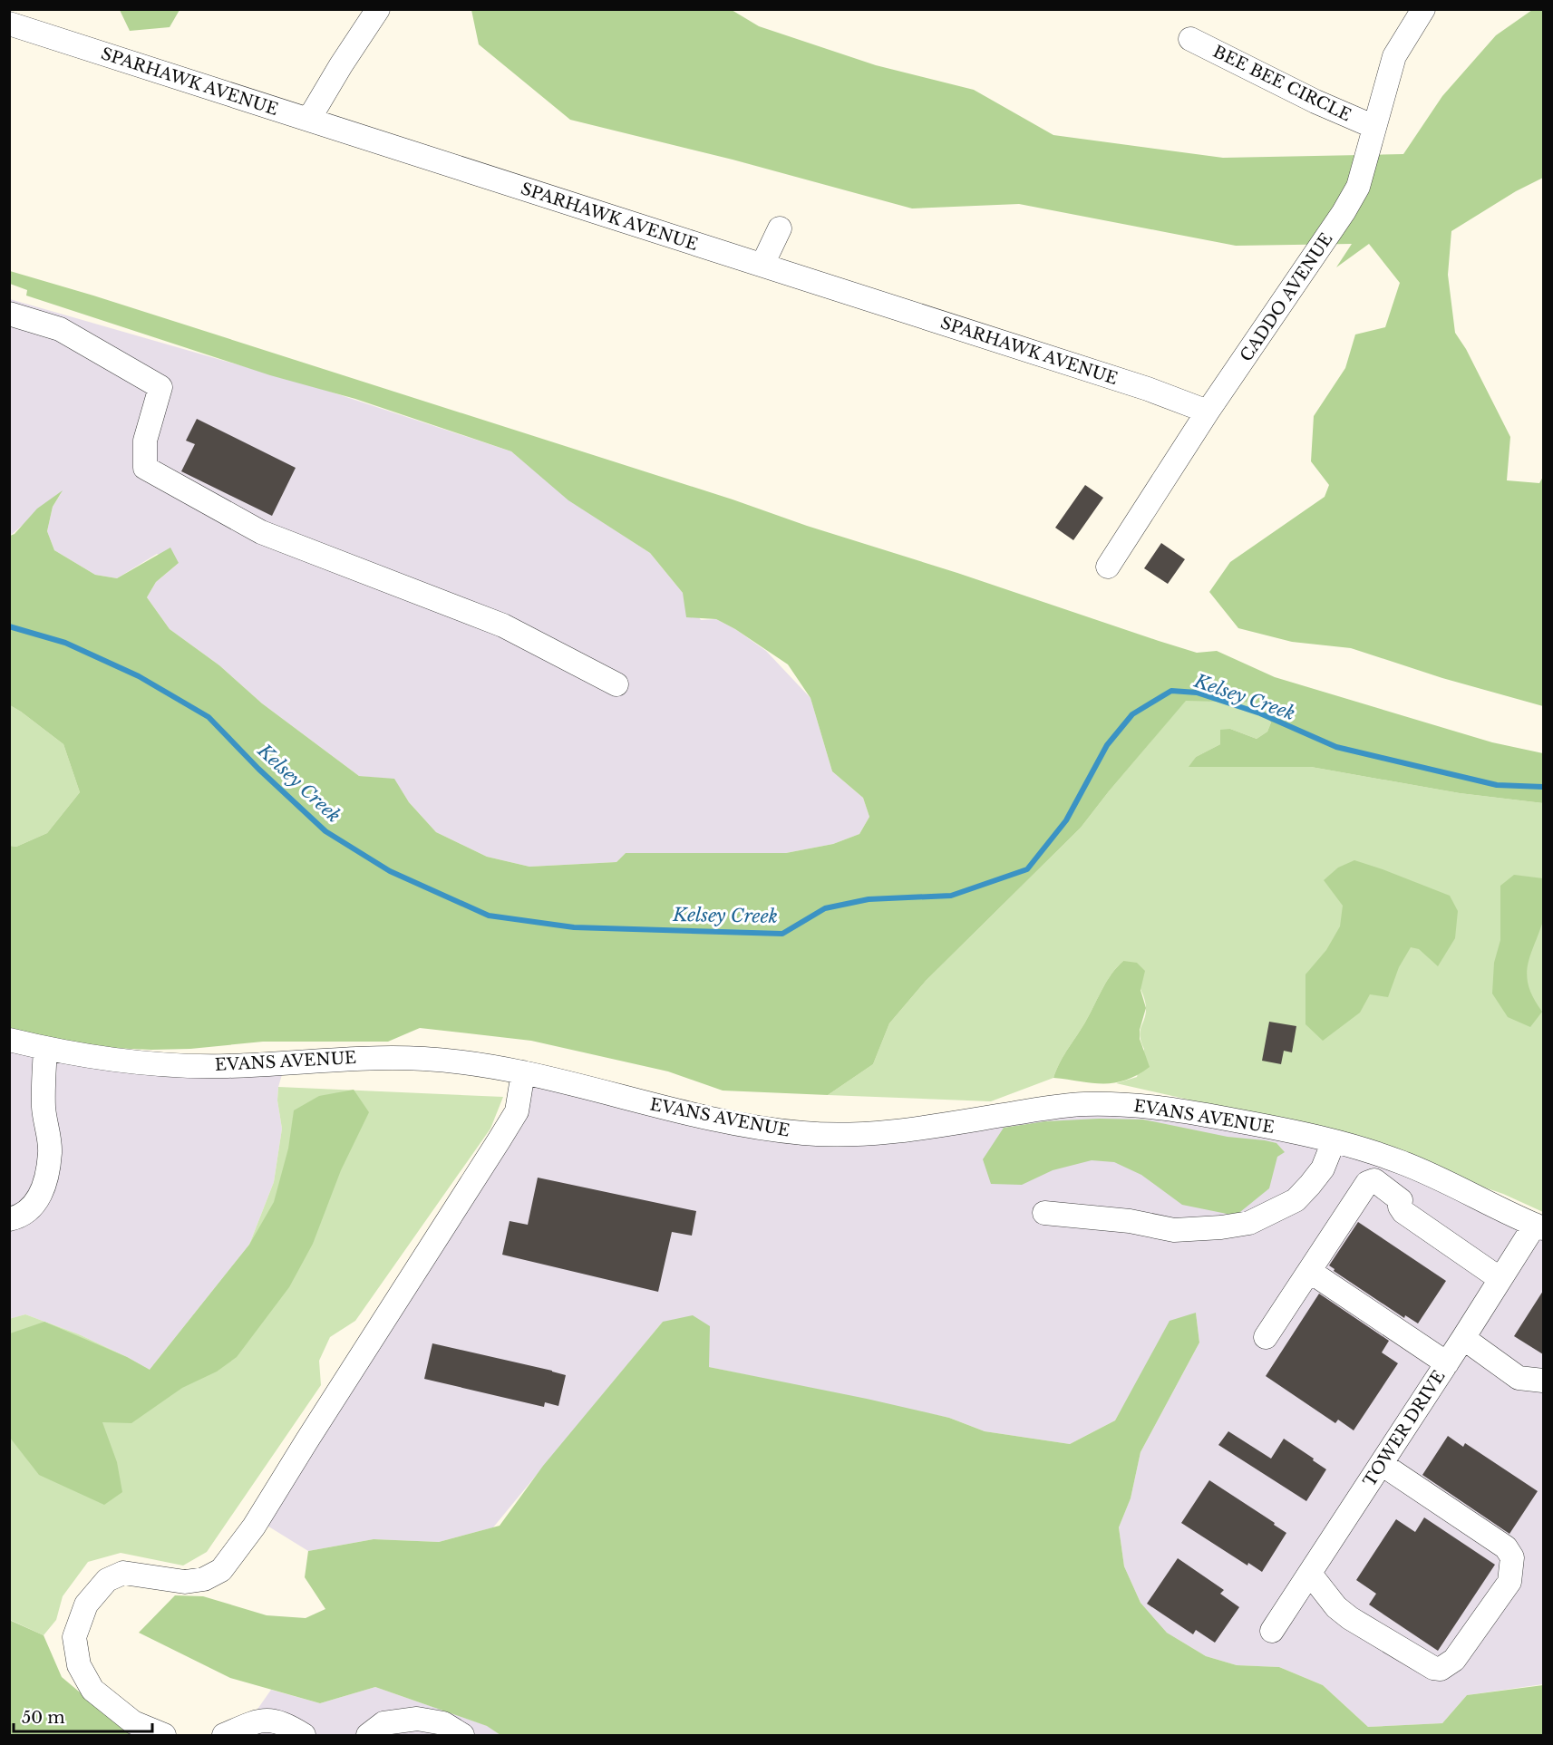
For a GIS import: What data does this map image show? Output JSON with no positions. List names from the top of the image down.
{
  "streets": {
    "street": [
      "SPARHAWK AVENUE",
      "BEE BEE CIRCLE",
      "CADDO AVENUE",
      "EVANS AVENUE",
      "TOWER DRIVE"
    ]
  },
  "crossings": [
    ["SPARHAWK AVENUE", "CADDO AVENUE"],
    ["BEE BEE CIRCLE", "CADDO AVENUE"],
    ["EVANS AVENUE", "TOWER DRIVE"]
  ],
  "water": ["Kelsey Creek"],
  "scale_bar": "50 m"
}
